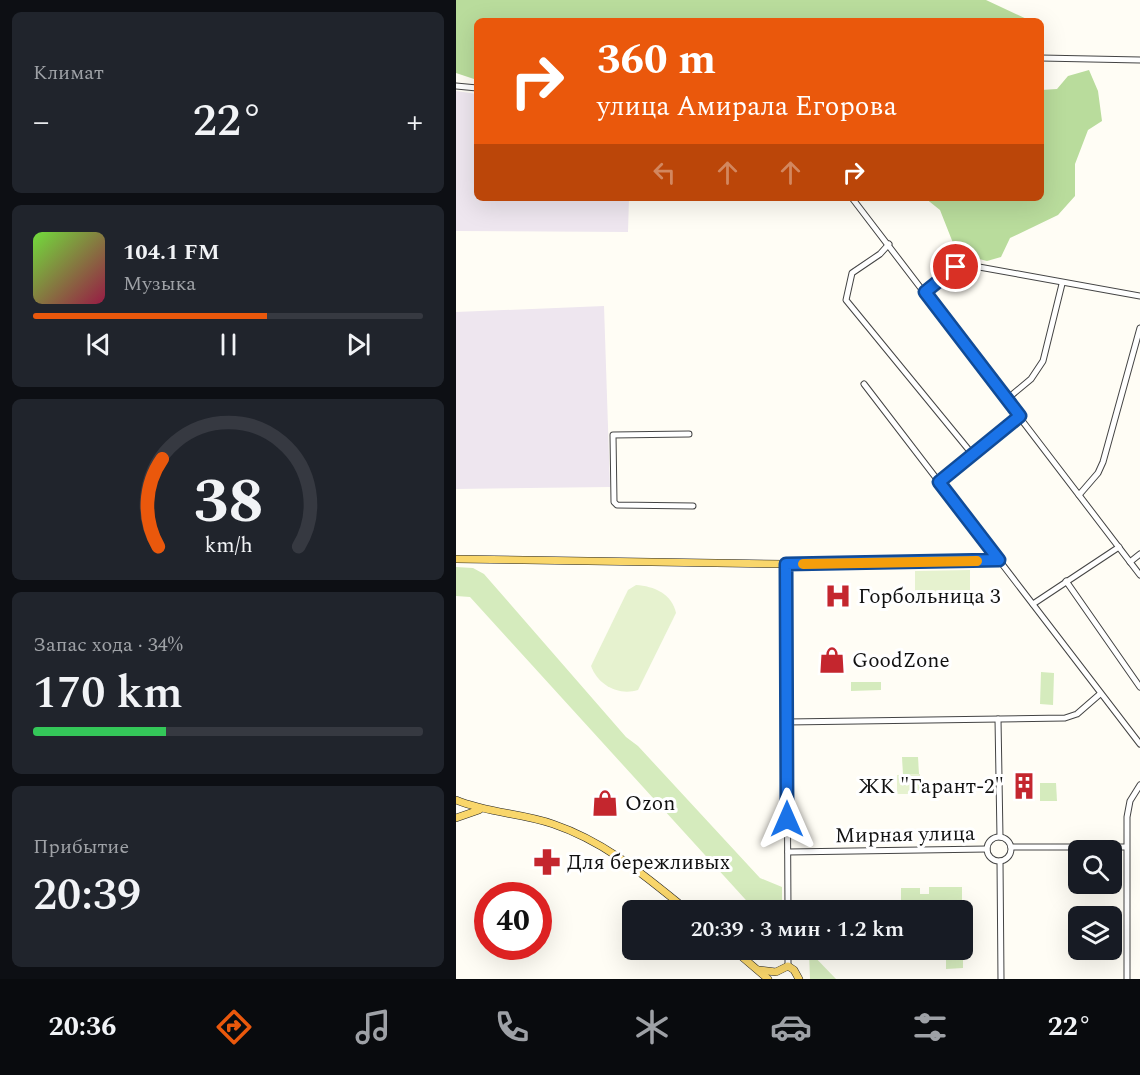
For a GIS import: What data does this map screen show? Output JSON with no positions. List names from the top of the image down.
{
  "streets": {
    "street": ["Мирная улица"]
  },
  "places": {
    "hospital": ["Горбольница 3"],
    "shop": ["GoodZone", "Ozon"],
    "building": ["ЖК \"Гарант-2\""],
    "pharmacy": ["Для бережливых"]
  },
  "page": {
    "tile": [
      "Климат",
      ["Запас хода · 34%", "170 km"],
      ["Прибытие", "20:39"]
    ],
    "turn": ["360 m", "улица Амирала Егорова"],
    "heat": ["−", "22°", "+"],
    "song": ["104.1 FM", "Музыка"],
    "limit": "40",
    "trip": "20:39 · 3 мин · 1.2 km",
    "tabs": ["20:36", "22°"],
    "gauge": ["38", "km/h"]
  }
}
